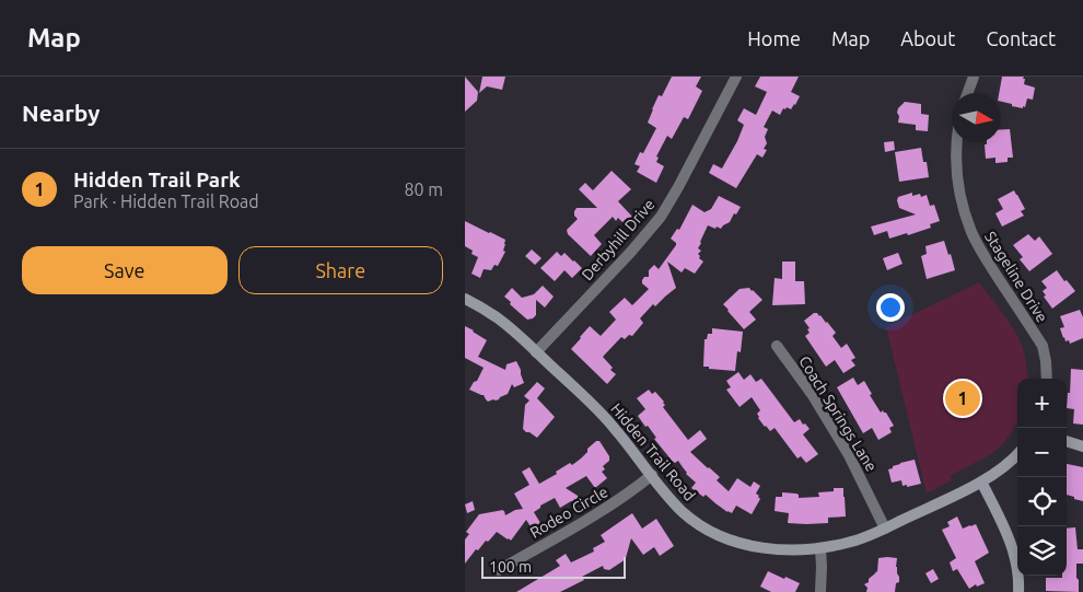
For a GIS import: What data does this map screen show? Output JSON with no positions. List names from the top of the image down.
{
  "streets": {
    "street": [
      "Derbyhill Drive",
      "Stageline Drive",
      "Coach Springs Lane",
      "Hidden Trail Road",
      "Rodeo Circle"
    ]
  },
  "crossings": [
    ["Derbyhill Drive", "Hidden Trail Road"],
    ["Coach Springs Lane", "Hidden Trail Road"],
    ["Hidden Trail Road", "Rodeo Circle"]
  ],
  "scale_bar": "100 m",
  "north": "right",
  "page": {
    "header": "Map",
    "nav": [
      "Home",
      "Map",
      "About",
      "Contact"
    ],
    "heading": "Nearby",
    "list": [
      {
        "mark": "1",
        "name": "Hidden Trail Park",
        "note": "Park · Hidden Trail Road",
        "value": "80 m"
      }
    ],
    "buttons": ["Save", "Share"],
    "map_buttons": ["+", "−"],
    "pins": "1",
    "scale": "100 m"
  }
}
